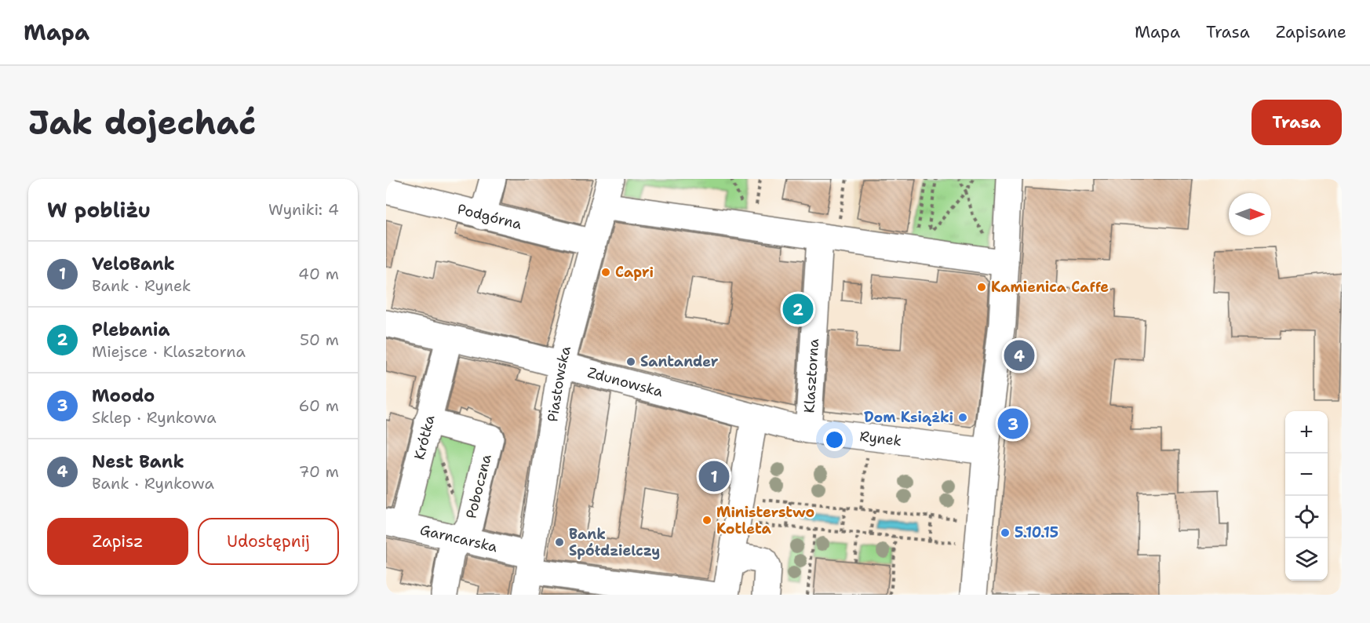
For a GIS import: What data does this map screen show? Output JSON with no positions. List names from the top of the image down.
{
  "streets": {
    "street": [
      "Podgórna",
      "Klasztorna",
      "Zdunowska",
      "Piastowska",
      "Krótka",
      "Rynek",
      "Poboczna",
      "Garncarska"
    ]
  },
  "crossings": [
    ["Podgórna", "Piastowska"],
    ["Klasztorna", "Rynek"],
    ["Zdunowska", "Piastowska"],
    ["Zdunowska", "Rynek"],
    ["Piastowska", "Garncarska"],
    ["Krótka", "Poboczna"],
    ["Krótka", "Garncarska"],
    ["Poboczna", "Garncarska"]
  ],
  "places": [
    "Capri",
    "Kamienica Caffe",
    "Santander",
    "Dom Książki",
    "Ministerstwo Kotleta",
    "5.10.15",
    "Bank Spółdzielczy"
  ],
  "north": "right",
  "page": {
    "header": "Mapa",
    "nav": ["Mapa", "Trasa", "Zapisane"],
    "buttons": [
      "Trasa",
      ["Zapisz", "Udostępnij"]
    ],
    "title": "Jak dojechać",
    "heading": ["W pobliżu", "Wyniki: 4"],
    "list": [
      {
        "mark": "1",
        "name": "VeloBank",
        "note": "Bank · Rynek",
        "value": "40 m"
      },
      {
        "mark": "2",
        "name": "Plebania",
        "note": "Miejsce · Klasztorna",
        "value": "50 m"
      },
      {
        "mark": "3",
        "name": "Moodo",
        "note": "Sklep · Rynkowa",
        "value": "60 m"
      },
      {
        "mark": "4",
        "name": "Nest Bank",
        "note": "Bank · Rynkowa",
        "value": "70 m"
      }
    ],
    "pins": [
      "2",
      "4",
      "3",
      "1"
    ],
    "map_buttons": ["+", "−"]
  }
}
